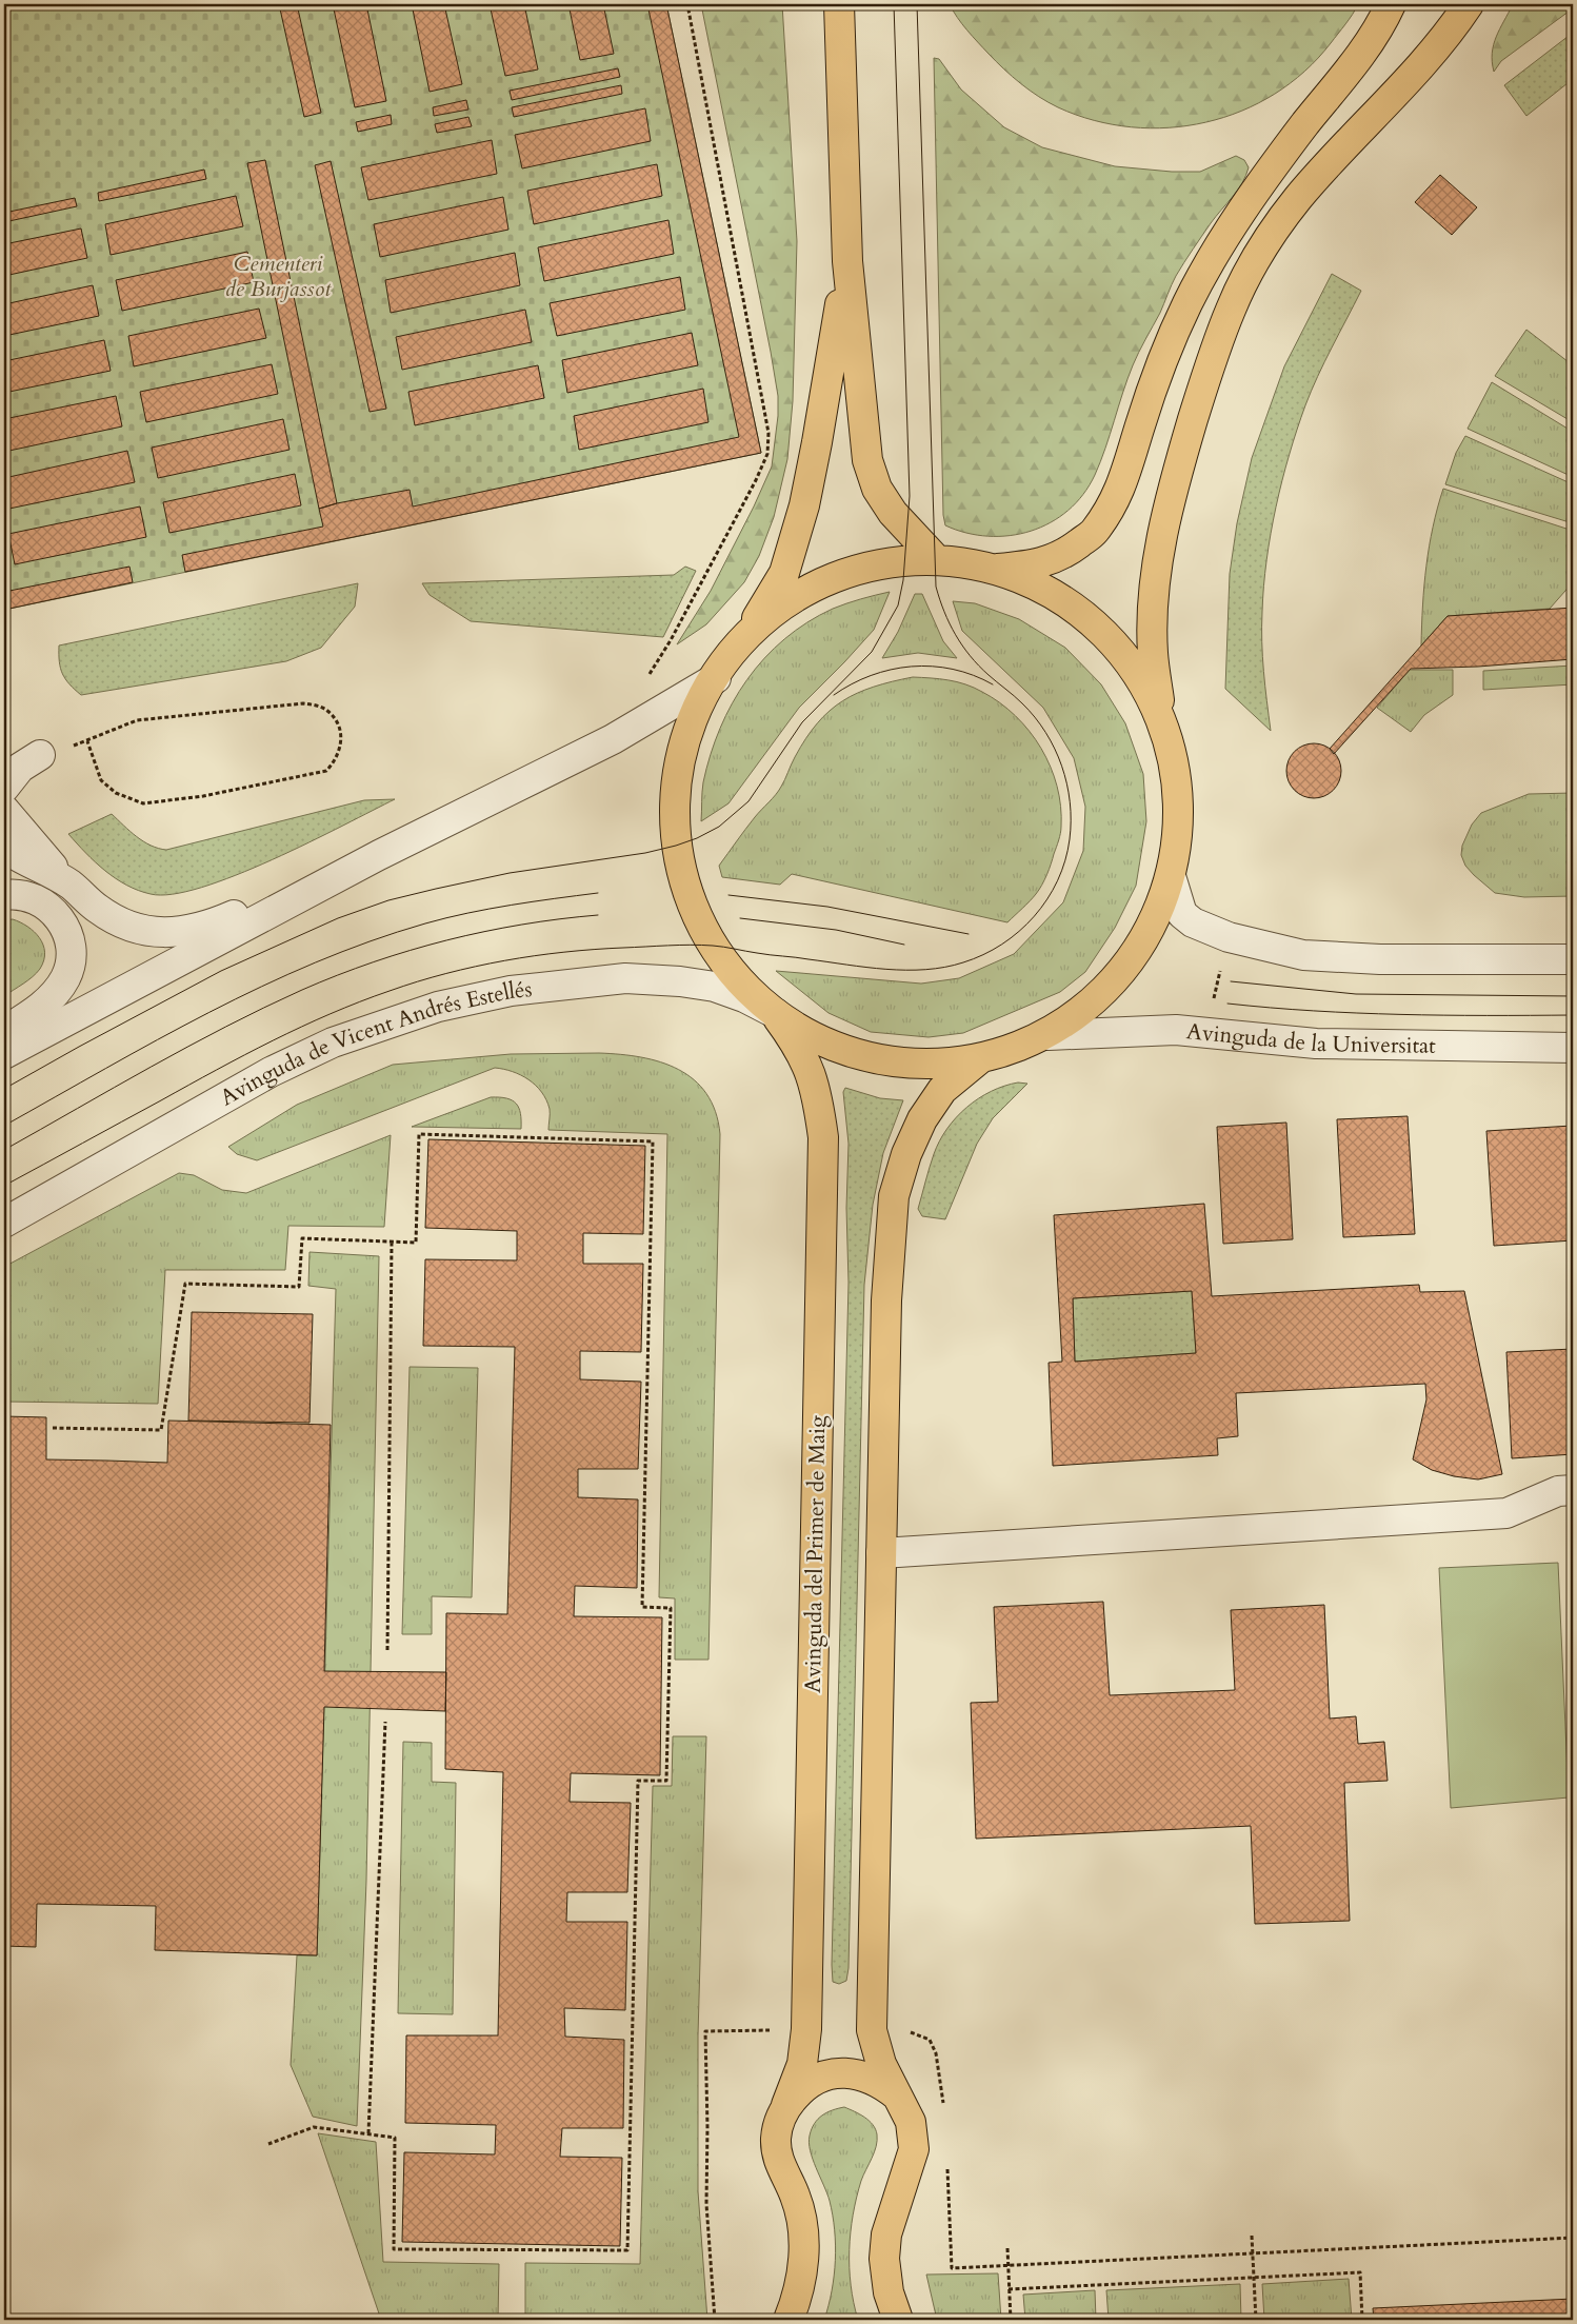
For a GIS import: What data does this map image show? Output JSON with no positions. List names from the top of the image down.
{
  "streets": {
    "main road": ["Avinguda del Primer de Maig"],
    "street": ["Avinguda de la Universitat", "Avinguda de Vicent Andrés Estellés"]
  },
  "crossings": [
    ["Avinguda de Vicent Andrés Estellés", "Avinguda del Primer de Maig"]
  ],
  "parks": ["Cementeri de Burjassot"]
}
